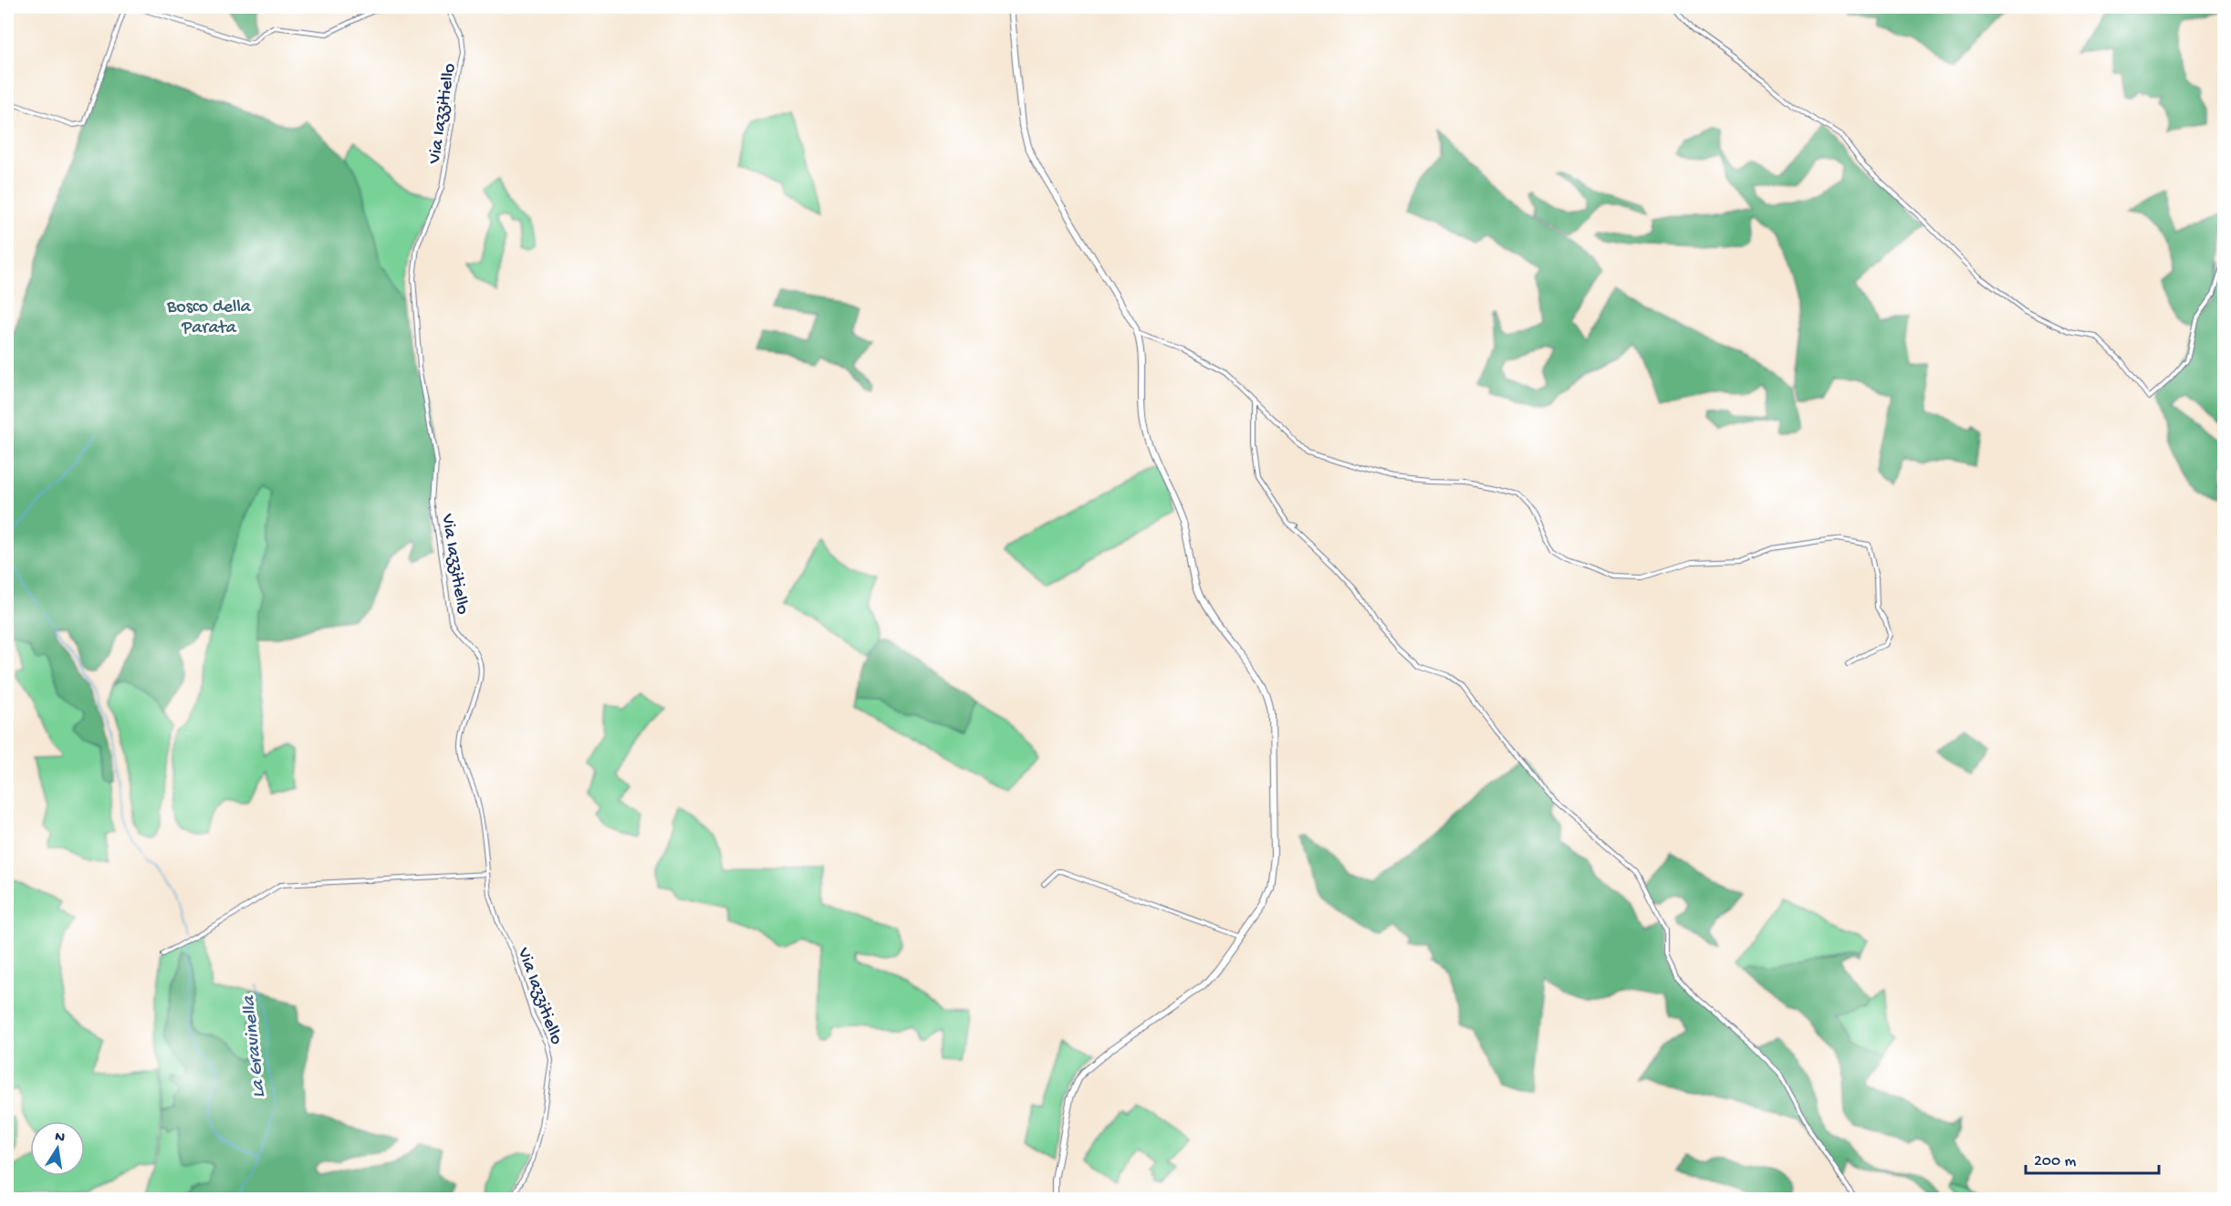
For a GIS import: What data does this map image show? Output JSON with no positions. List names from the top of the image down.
{
  "streets": {
    "street": ["Via Iazzitiello"]
  },
  "water": ["La Gravinella"],
  "parks": ["Bosco della Parata"],
  "scale_bar": "200 m",
  "north": "top"
}
